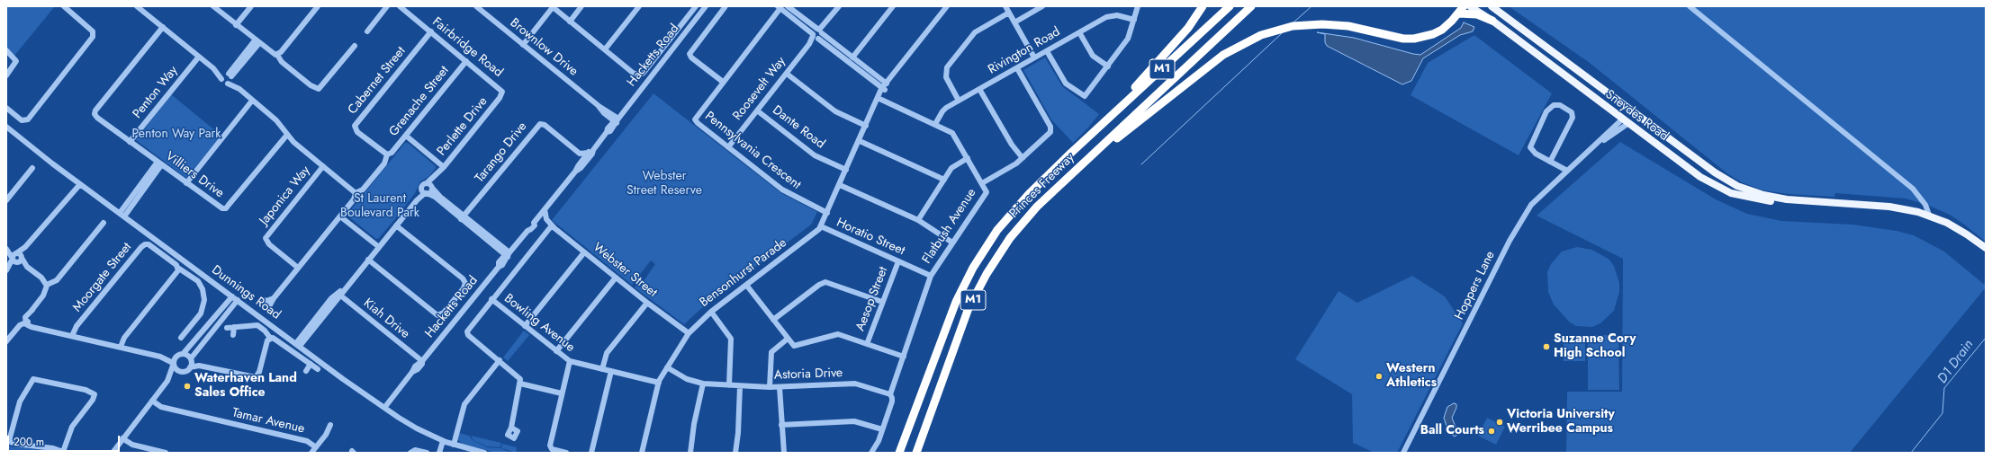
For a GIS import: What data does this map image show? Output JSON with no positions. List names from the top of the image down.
{
  "streets": {
    "highway": ["M1", "Princes Freeway"],
    "main road": ["Sneydes Road"],
    "street": [
      "Fairbridge Road",
      "Brownlow Drive",
      "Rivington Road",
      "Hacketts Road",
      "Cabernet Street",
      "Roosevelt Way",
      "Penton Way",
      "Grenache Street",
      "Perlette Drive",
      "Dante Road",
      "Pennsylvania Crescent",
      "Tarango Drive",
      "Villiers Drive",
      "Japonica Way",
      "Flatbush Avenue",
      "Horatio Street",
      "Webster Street",
      "Bensonhurst Parade",
      "Moorgate Street",
      "Hoppers Lane",
      "Dunnings Road",
      "Aesop Street",
      "Kiah Drive",
      "Bowling Avenue",
      "Astoria Drive",
      "Tamar Avenue"
    ]
  },
  "crossings": [
    ["Fairbridge Road", "Cabernet Street"],
    ["Fairbridge Road", "Grenache Street"],
    ["Fairbridge Road", "Perlette Drive"],
    ["Brownlow Drive", "Hacketts Road"],
    ["Rivington Road", "Flatbush Avenue"],
    ["Hacketts Road", "Webster Street"],
    ["Hacketts Road", "Dunnings Road"],
    ["Hacketts Road", "Kiah Drive"],
    ["Cabernet Street", "Grenache Street"],
    ["Roosevelt Way", "Dante Road"],
    ["Roosevelt Way", "Pennsylvania Crescent"],
    ["Penton Way", "Villiers Drive"],
    ["Grenache Street", "Japonica Way"],
    ["Sneydes Road", "Hoppers Lane"],
    ["Dante Road", "Bensonhurst Parade"],
    ["Pennsylvania Crescent", "Bensonhurst Parade"],
    ["Flatbush Avenue", "Horatio Street"],
    ["Flatbush Avenue", "Bensonhurst Parade"],
    ["Flatbush Avenue", "Astoria Drive"],
    ["Horatio Street", "Bensonhurst Parade"],
    ["Horatio Street", "Aesop Street"],
    ["Webster Street", "Bensonhurst Parade"],
    ["Bensonhurst Parade", "Bowling Avenue"],
    ["Bensonhurst Parade", "Astoria Drive"]
  ],
  "water": ["D1 Drain"],
  "parks": ["Penton Way Park", "Webster Street Reserve", "St Laurent Boulevard Park"],
  "places": [
    "Suzanne Cory High School",
    "Western Athletics",
    "Waterhaven Land Sales Office",
    "Victoria University Werribee Campus",
    "Ball Courts"
  ],
  "scale_bar": "200 m"
}
